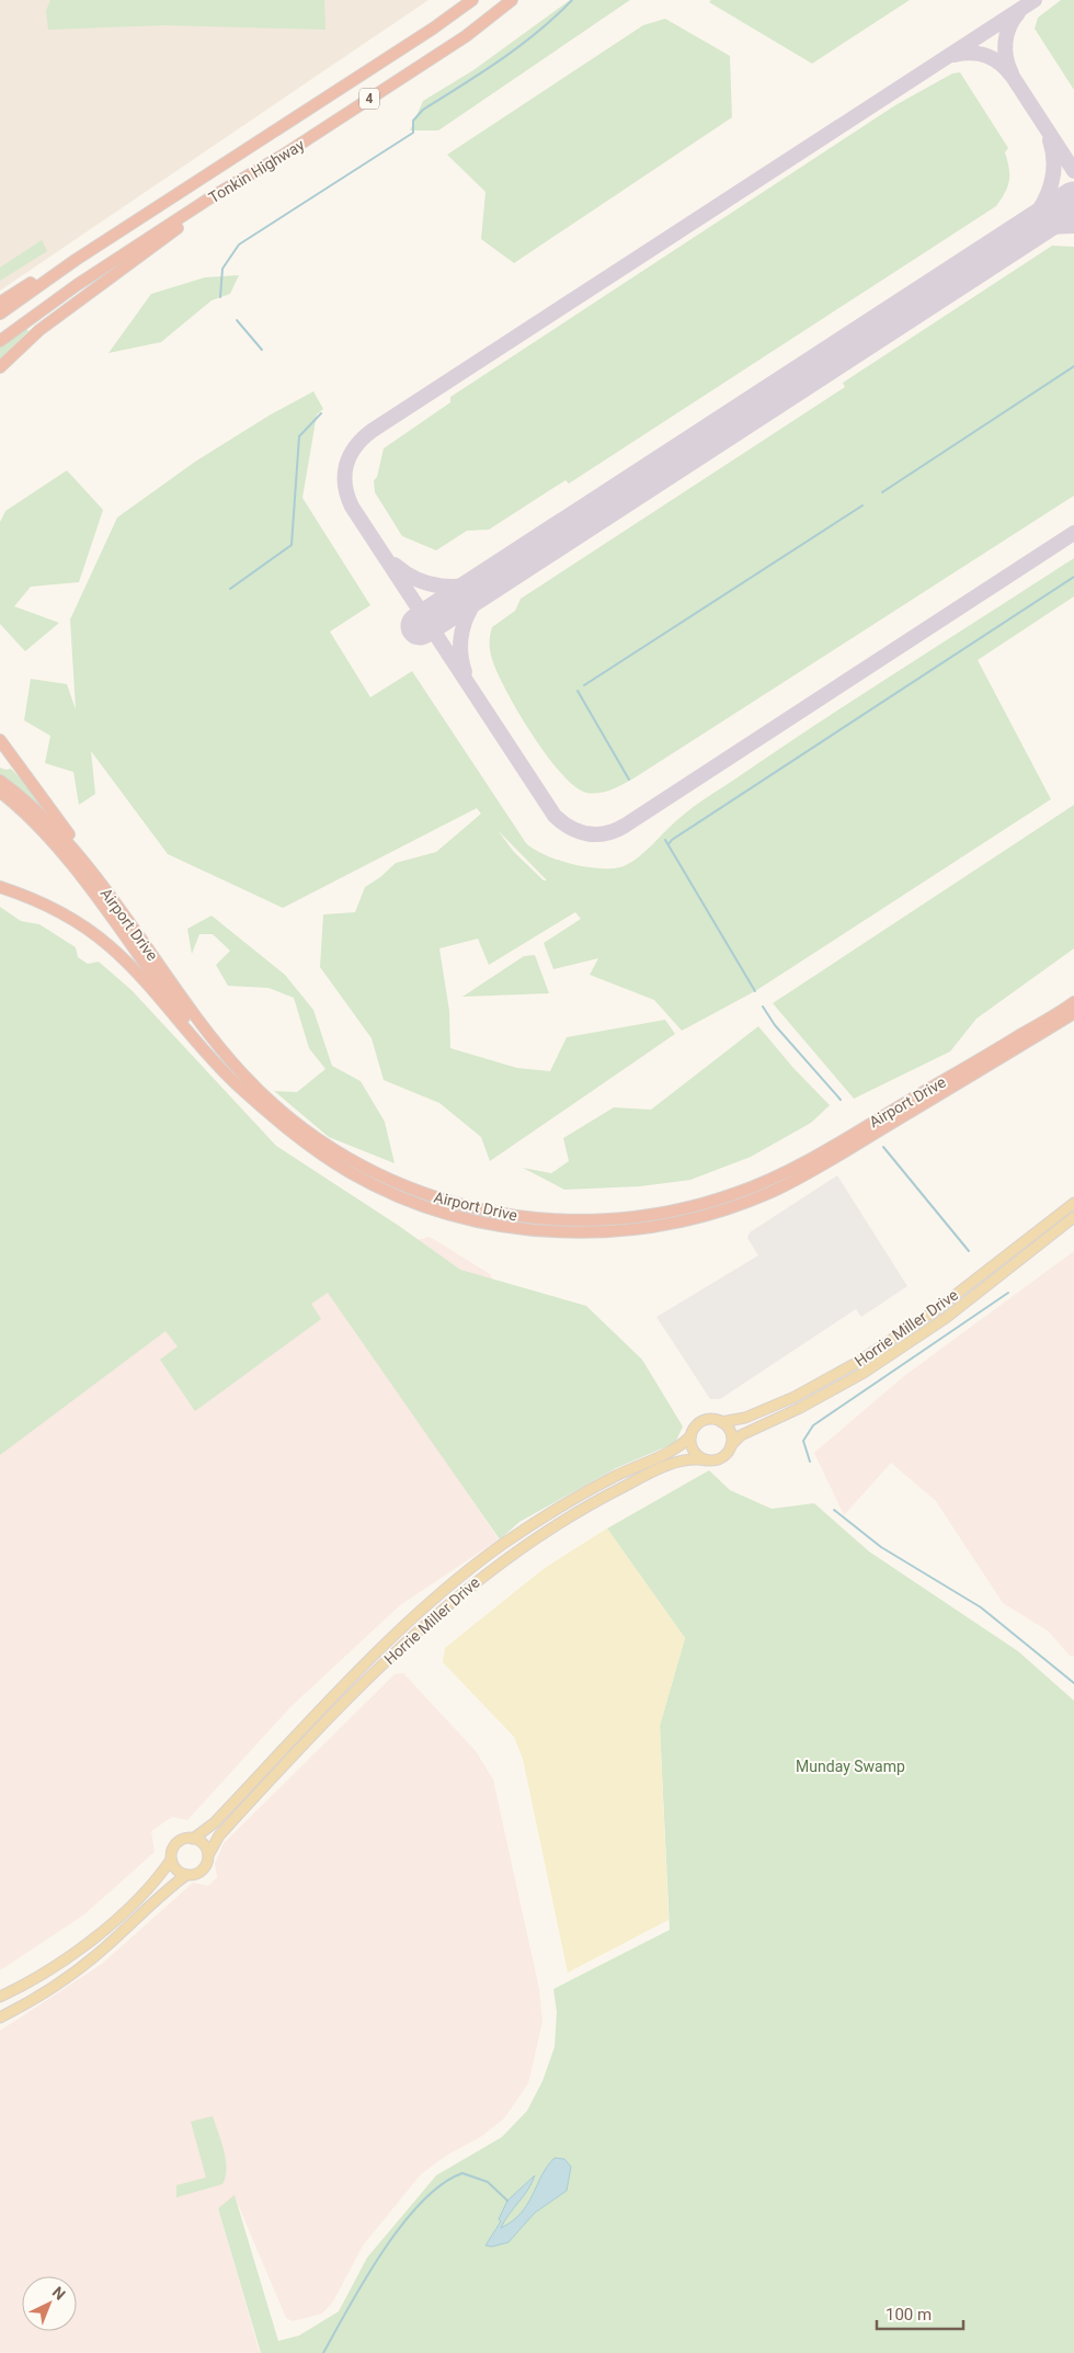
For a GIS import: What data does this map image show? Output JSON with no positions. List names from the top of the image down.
{
  "streets": {
    "highway": ["4", "Tonkin Highway", "Airport Drive"],
    "main road": ["Horrie Miller Drive"]
  },
  "parks": ["Munday Swamp"],
  "scale_bar": "100 m",
  "north": "top right"
}
